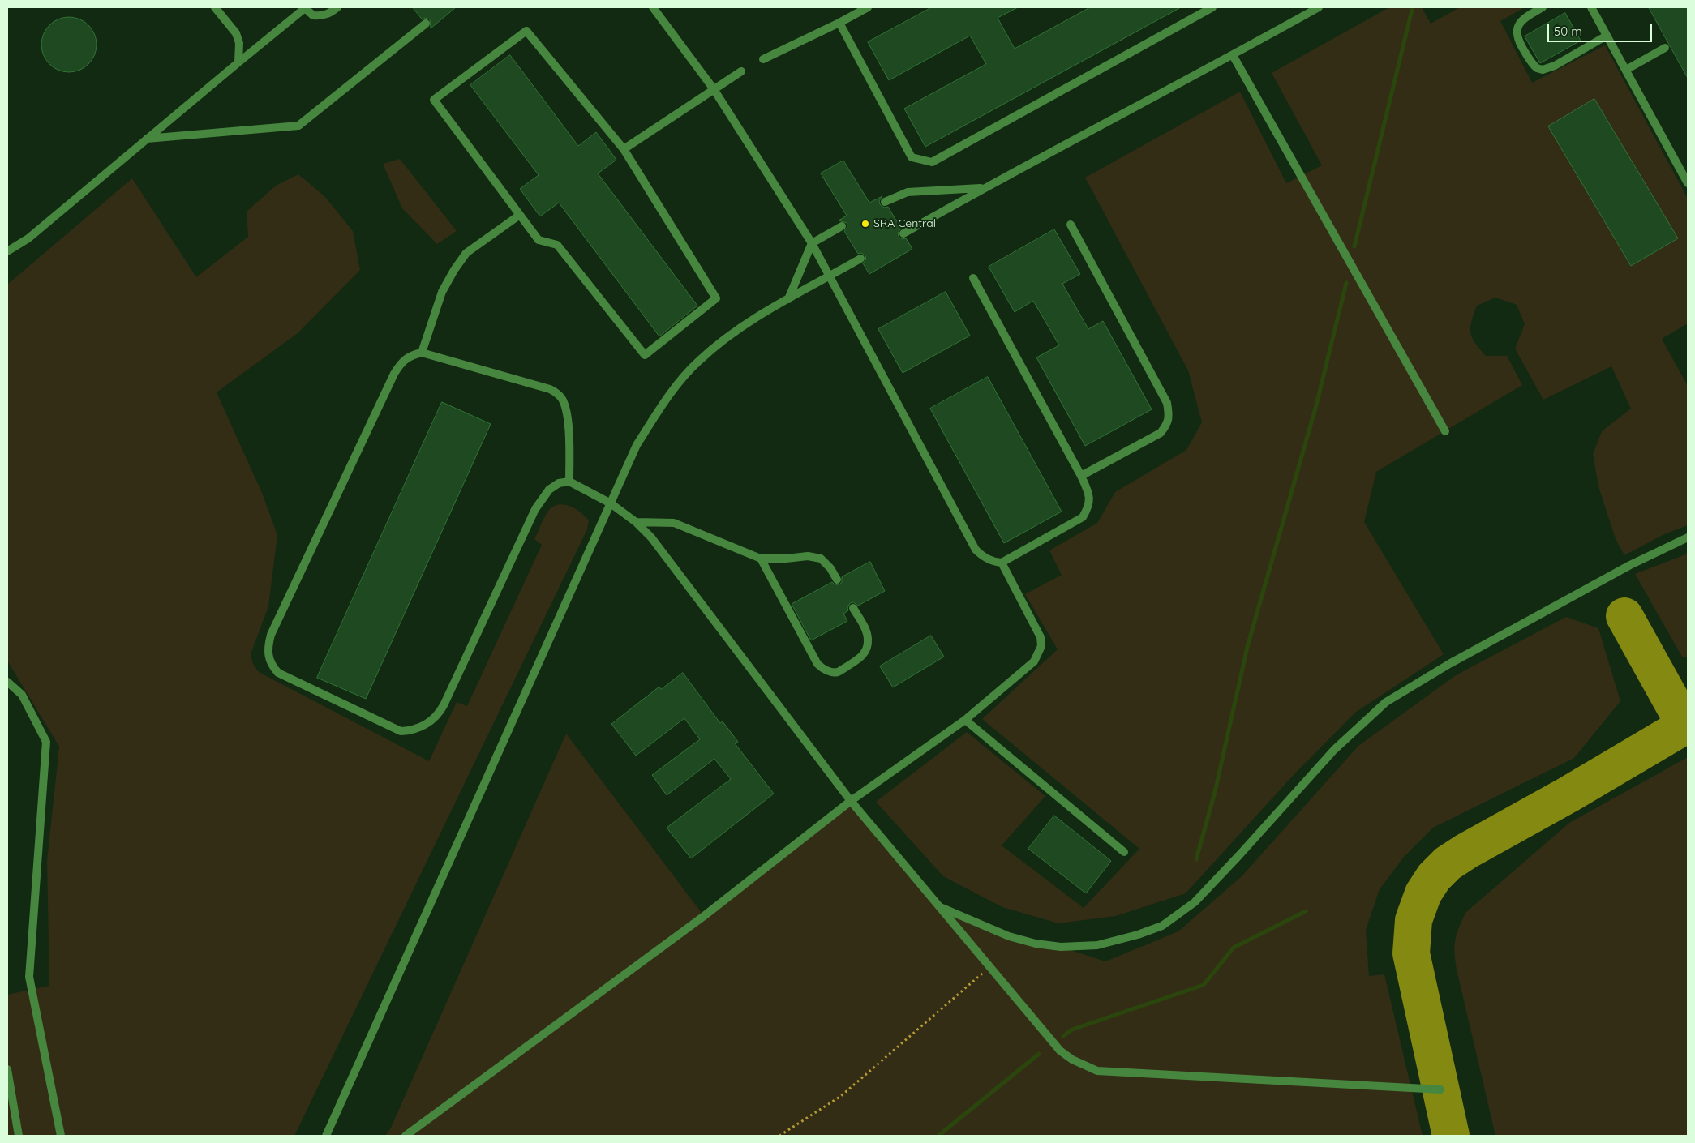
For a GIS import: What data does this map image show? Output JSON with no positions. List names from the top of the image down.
{
  "places": ["SRA Central"],
  "scale_bar": "50 m"
}
